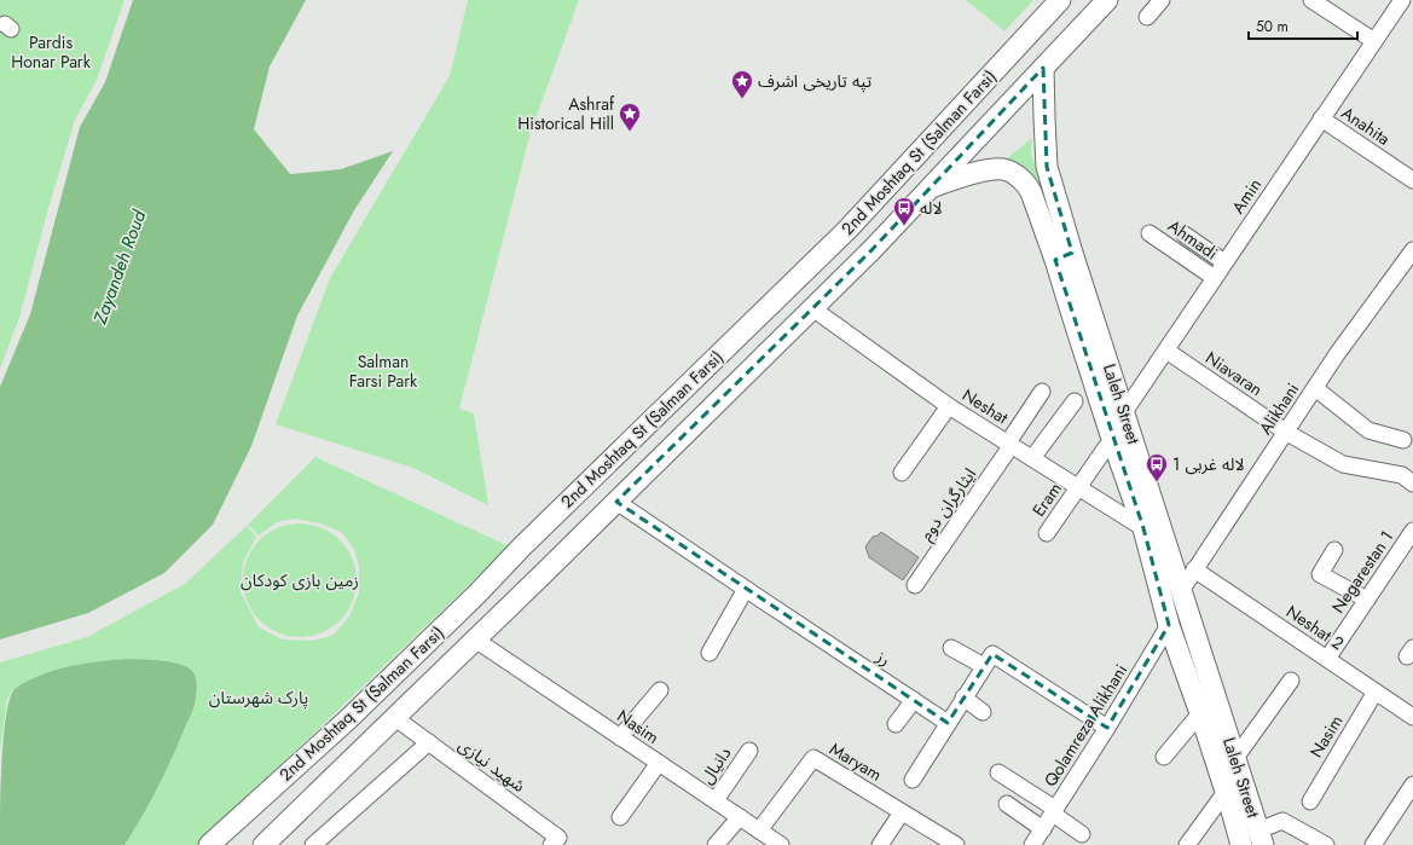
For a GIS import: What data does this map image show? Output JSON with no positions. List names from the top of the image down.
{
  "streets": {
    "main road": ["2nd Moshtaq St (Salman Farsi)", "Laleh Street"],
    "street": [
      "Anahita",
      "Amin",
      "Ahmadi",
      "Niavaran",
      "Neshat",
      "Alikhani",
      "Eram",
      "ایثارگران دوم",
      "Negarestan 1",
      "Neshat 2",
      "رز",
      "Qolamreza Alikhani",
      "Nasim",
      "Maryam",
      "شهید نیازی",
      "دانیال"
    ]
  },
  "crossings": [
    ["Anahita", "Amin"],
    ["2nd Moshtaq St (Salman Farsi)", "Laleh Street"],
    ["2nd Moshtaq St (Salman Farsi)", "Neshat"],
    ["2nd Moshtaq St (Salman Farsi)", "رز"],
    ["2nd Moshtaq St (Salman Farsi)", "Nasim"],
    ["2nd Moshtaq St (Salman Farsi)", "شهید نیازی"],
    ["Amin", "Ahmadi"],
    ["Amin", "Niavaran"],
    ["Amin", "Laleh Street"],
    ["Niavaran", "Alikhani"],
    ["Laleh Street", "Neshat"],
    ["Laleh Street", "Alikhani"],
    ["Laleh Street", "Qolamreza Alikhani"],
    ["Neshat", "Eram"],
    ["Neshat", "ایثارگران دوم"],
    ["Alikhani", "Neshat 2"],
    ["Negarestan 1", "Neshat 2"],
    ["Neshat 2", "Nasim"],
    ["Nasim", "Maryam"],
    ["Nasim", "دانیال"]
  ],
  "water": ["Zayandeh Roud"],
  "parks": [
    "Pardis Honar Park",
    "Salman Farsi Park",
    "زمین بازی کودکان",
    "پارک شهرستان"
  ],
  "places": {
    "place": ["تپه تاریخی اشرف", "Ashraf Historical Hill"],
    "bus stop": ["لاله", "لاله غربی 1"]
  },
  "scale_bar": "50 m"
}
